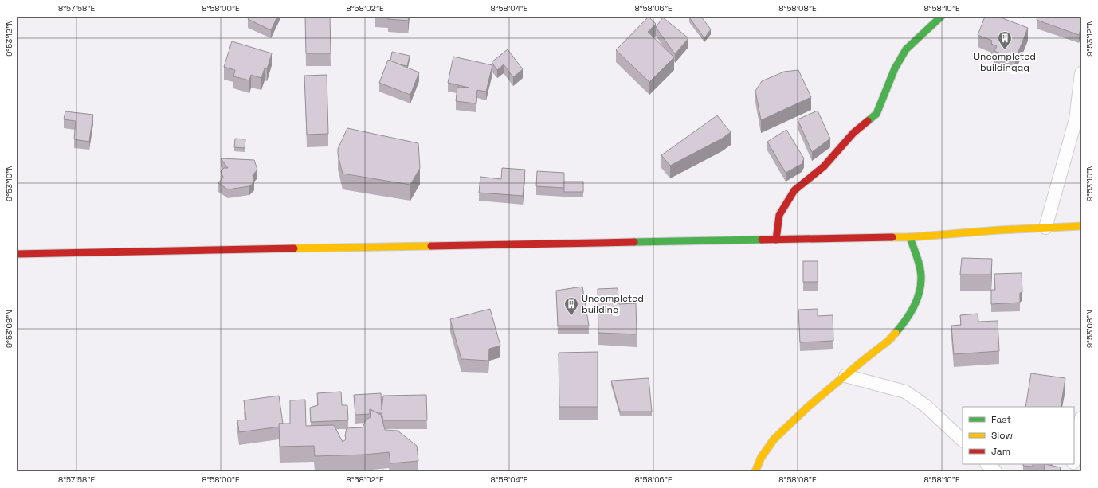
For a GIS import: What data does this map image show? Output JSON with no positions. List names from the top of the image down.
{
  "places": {
    "building": ["Uncompleted buildingqq", "Uncompleted building"]
  },
  "legend": ["Fast", "Slow", "Jam"],
  "coordinates": [
    "8°57'58\"E",
    "8°58'00\"E",
    "8°58'02\"E",
    "8°58'04\"E",
    "8°58'06\"E",
    "8°58'08\"E",
    "8°58'10\"E",
    "9°53'12\"N",
    "9°53'10\"N",
    "9°53'08\"N"
  ]
}
